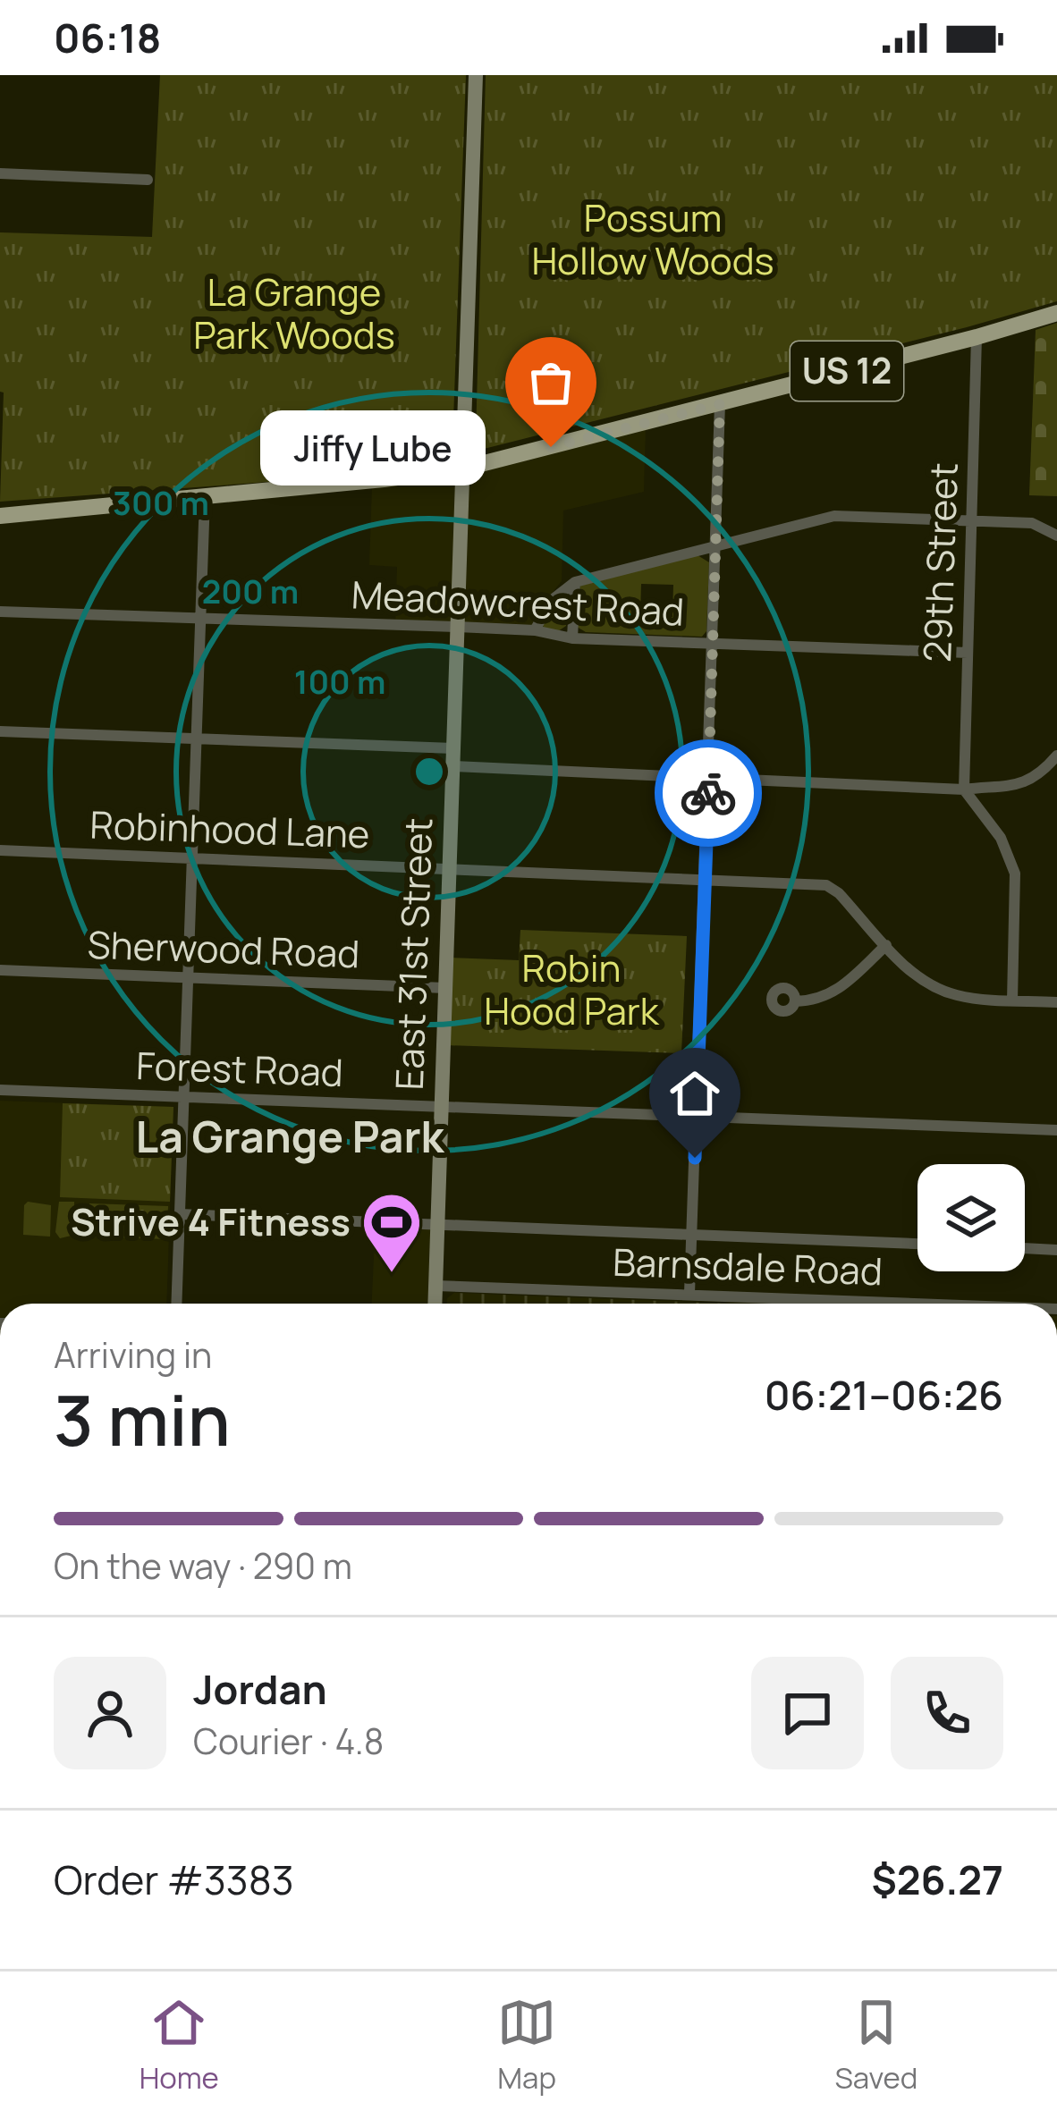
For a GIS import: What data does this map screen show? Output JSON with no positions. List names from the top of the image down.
{
  "streets": {
    "main road": ["US 12", "East 31st Street"],
    "street": [
      "29th Street",
      "Meadowcrest Road",
      "Robinhood Lane",
      "Sherwood Road",
      "Forest Road",
      "Barnsdale Road"
    ]
  },
  "crossings": [
    ["US 12", "29th Street"],
    ["US 12", "East 31st Street"],
    ["29th Street", "Meadowcrest Road"],
    ["Meadowcrest Road", "East 31st Street"],
    ["Robinhood Lane", "East 31st Street"],
    ["Sherwood Road", "East 31st Street"],
    ["East 31st Street", "Forest Road"],
    ["East 31st Street", "Barnsdale Road"]
  ],
  "districts": ["La Grange Park"],
  "parks": ["Possum Hollow Woods", "La Grange Park Woods", "Robin Hood Park"],
  "places": {
    "other": ["Jiffy Lube"],
    "sports": ["Strive 4 Fitness"]
  },
  "page": {
    "status": "06:18",
    "bubble": "Jiffy Lube",
    "heading": ["3 min", "Arriving in", "06:21–06:26"],
    "panel": [
      "Jordan",
      "Courier · 4.8",
      "Order #3383",
      "$26.27"
    ],
    "bar": "On the way · 290 m",
    "tabs": ["Home", "Map", "Saved"]
  },
  "rings": ["300 m", "200 m", "100 m"]
}
